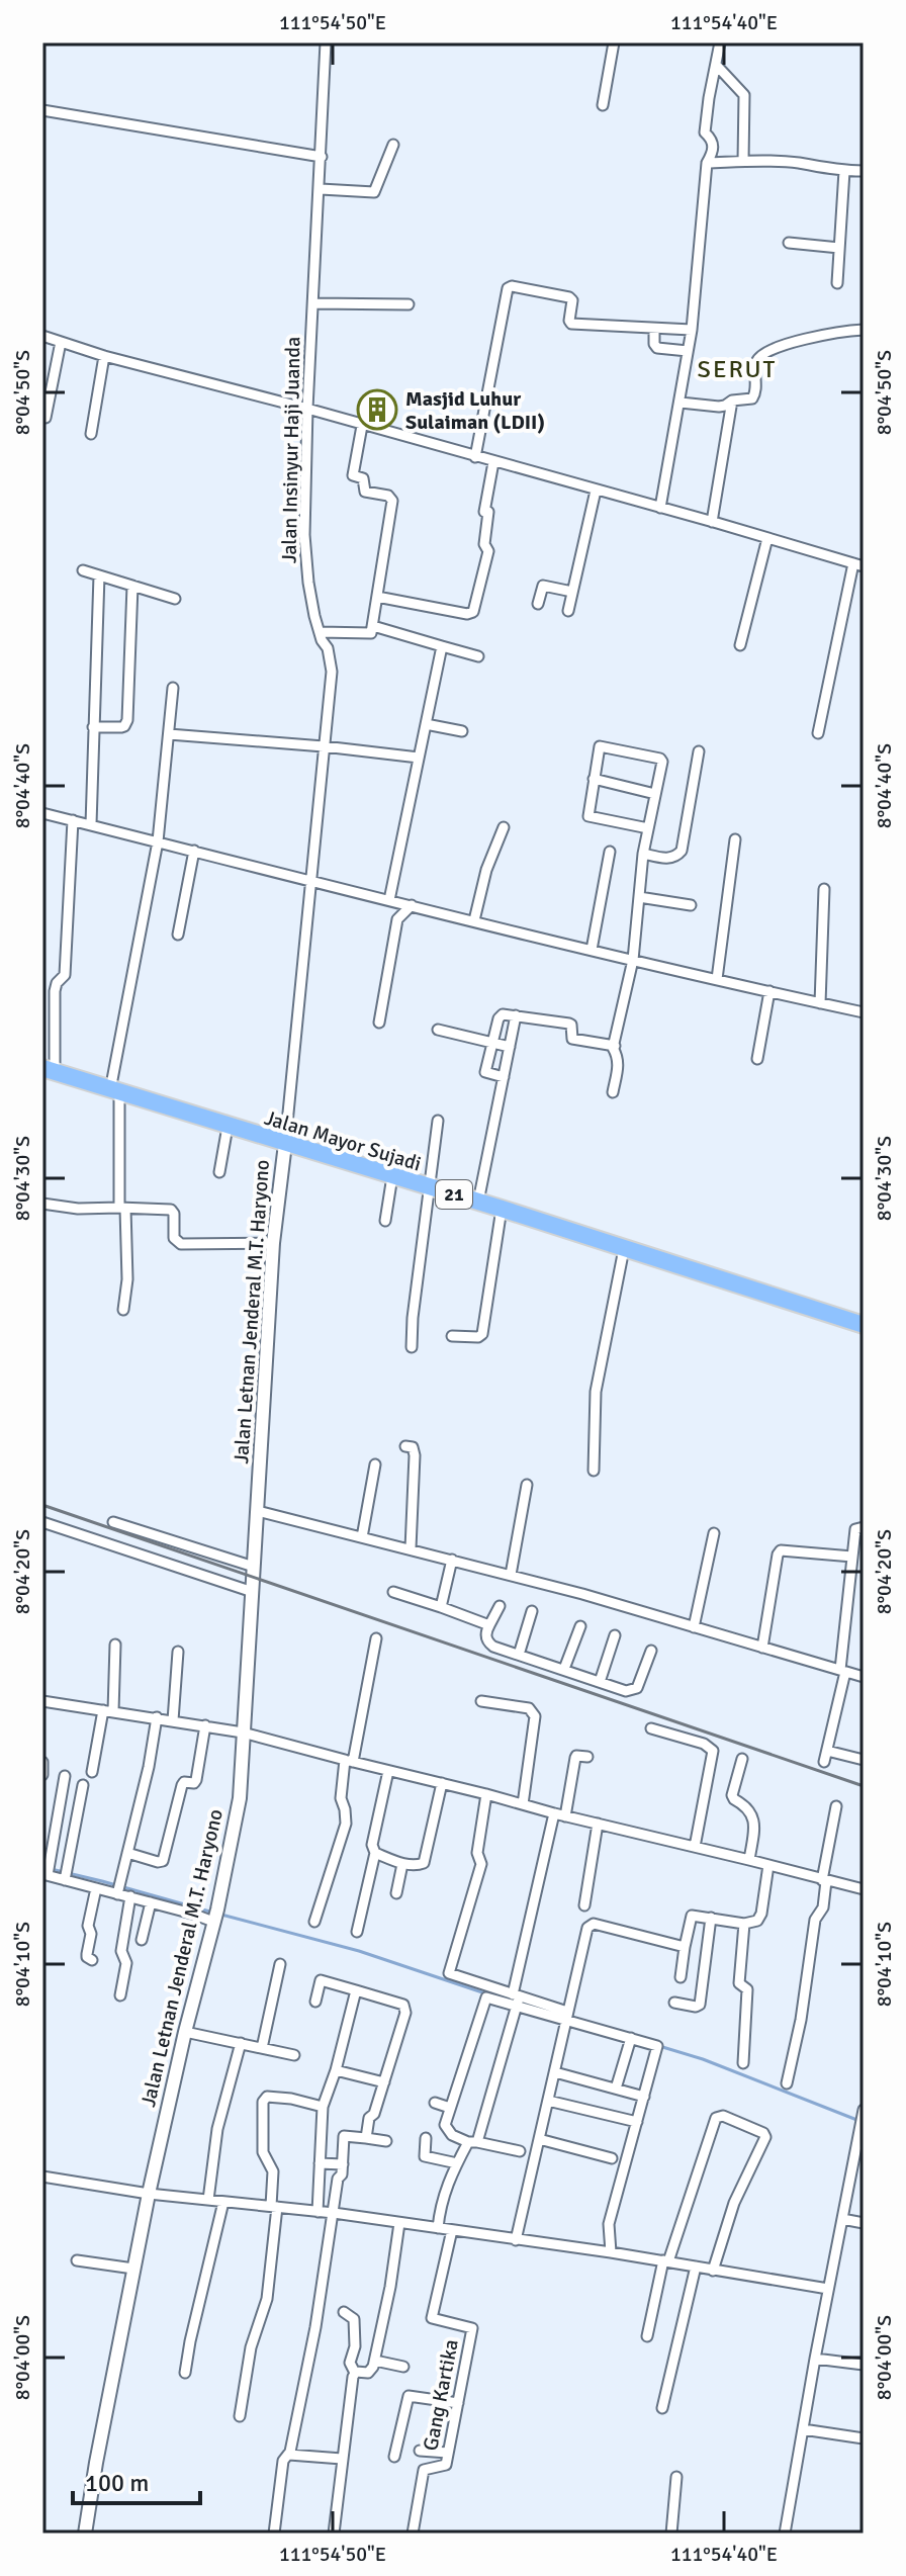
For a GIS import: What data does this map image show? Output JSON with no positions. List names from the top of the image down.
{
  "streets": {
    "highway": ["Jalan Mayor Sujadi", "21"],
    "main road": ["Jalan Letnan Jenderal M.T. Haryono"],
    "street": ["Jalan Insinyur Haji Juanda", "Gang Kartika"]
  },
  "crossings": [
    ["Jalan Insinyur Haji Juanda", "Jalan Mayor Sujadi"],
    ["Jalan Insinyur Haji Juanda", "Jalan Letnan Jenderal M.T. Haryono"],
    ["Jalan Mayor Sujadi", "Jalan Letnan Jenderal M.T. Haryono"]
  ],
  "districts": ["SERUT"],
  "places": {
    "building": ["Masjid Luhur Sulaiman (LDII)"]
  },
  "scale_bar": "100 m",
  "coordinates": [
    "111°54'50\"E",
    "111°54'40\"E",
    "8°04'50\"S",
    "8°04'40\"S",
    "8°04'30\"S",
    "8°04'20\"S",
    "8°04'10\"S",
    "8°04'00\"S"
  ]
}
